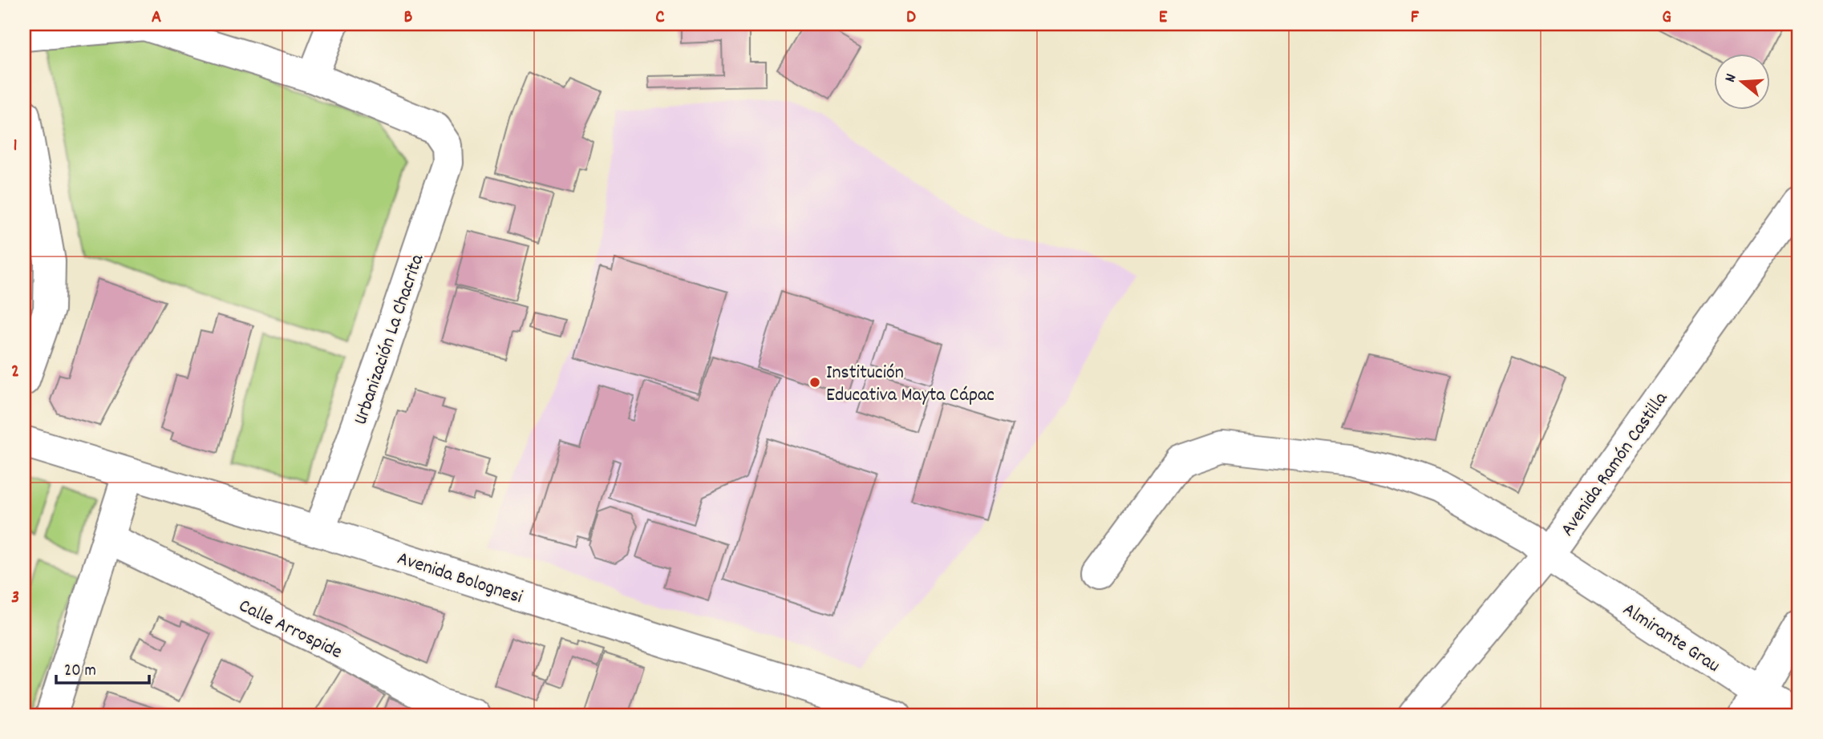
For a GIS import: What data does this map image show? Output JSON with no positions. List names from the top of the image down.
{
  "streets": {
    "street": [
      "Urbanización La Chacrita",
      "Avenida Ramón Castilla",
      "Avenida Bolognesi",
      "Calle Arrospide",
      "Almirante Grau"
    ]
  },
  "crossings": [
    ["Urbanización La Chacrita", "Avenida Bolognesi"],
    ["Avenida Ramón Castilla", "Almirante Grau"]
  ],
  "places": ["Institución Educativa Mayta Cápac"],
  "scale_bar": "20 m",
  "north": "left",
  "grid": {
    "columns": [
      "A",
      "B",
      "C",
      "D",
      "E",
      "F",
      "G"
    ],
    "rows": ["1", "2", "3"]
  }
}
